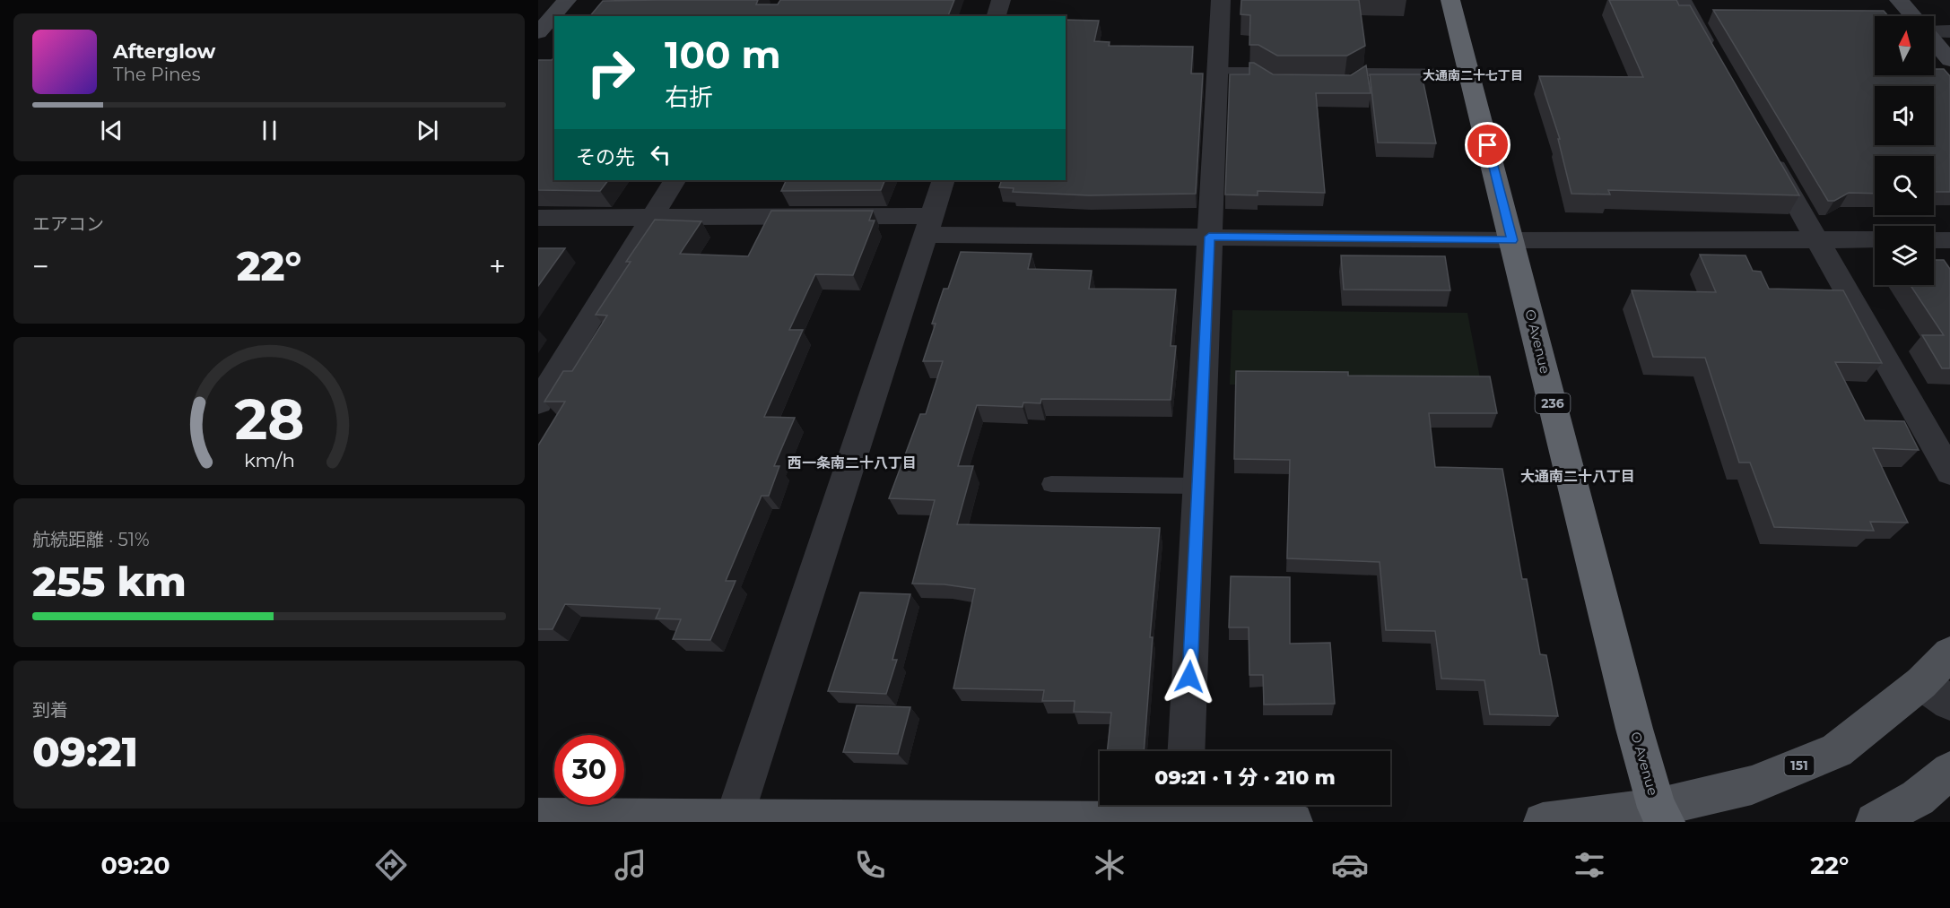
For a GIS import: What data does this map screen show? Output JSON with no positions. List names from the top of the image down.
{
  "streets": {
    "highway": ["O Avenue", "236"],
    "main road": ["151"]
  },
  "crossings": [
    ["O Avenue", "151"]
  ],
  "districts": ["大通南二十七丁目", "西一条南二十八丁目", "大通南二十八丁目"],
  "north": "top",
  "page": {
    "turn": ["100 m", "右折"],
    "song": ["Afterglow", "The Pines"],
    "then": "その先",
    "tile": [
      "エアコン",
      ["航続距離 · 51%", "255 km"],
      ["到着", "09:21"]
    ],
    "heat": ["−", "22°", "+"],
    "limit": "30",
    "trip": "09:21 · 1 分 · 210 m",
    "tabs": ["09:20", "22°"],
    "gauge": ["28", "km/h"]
  }
}
